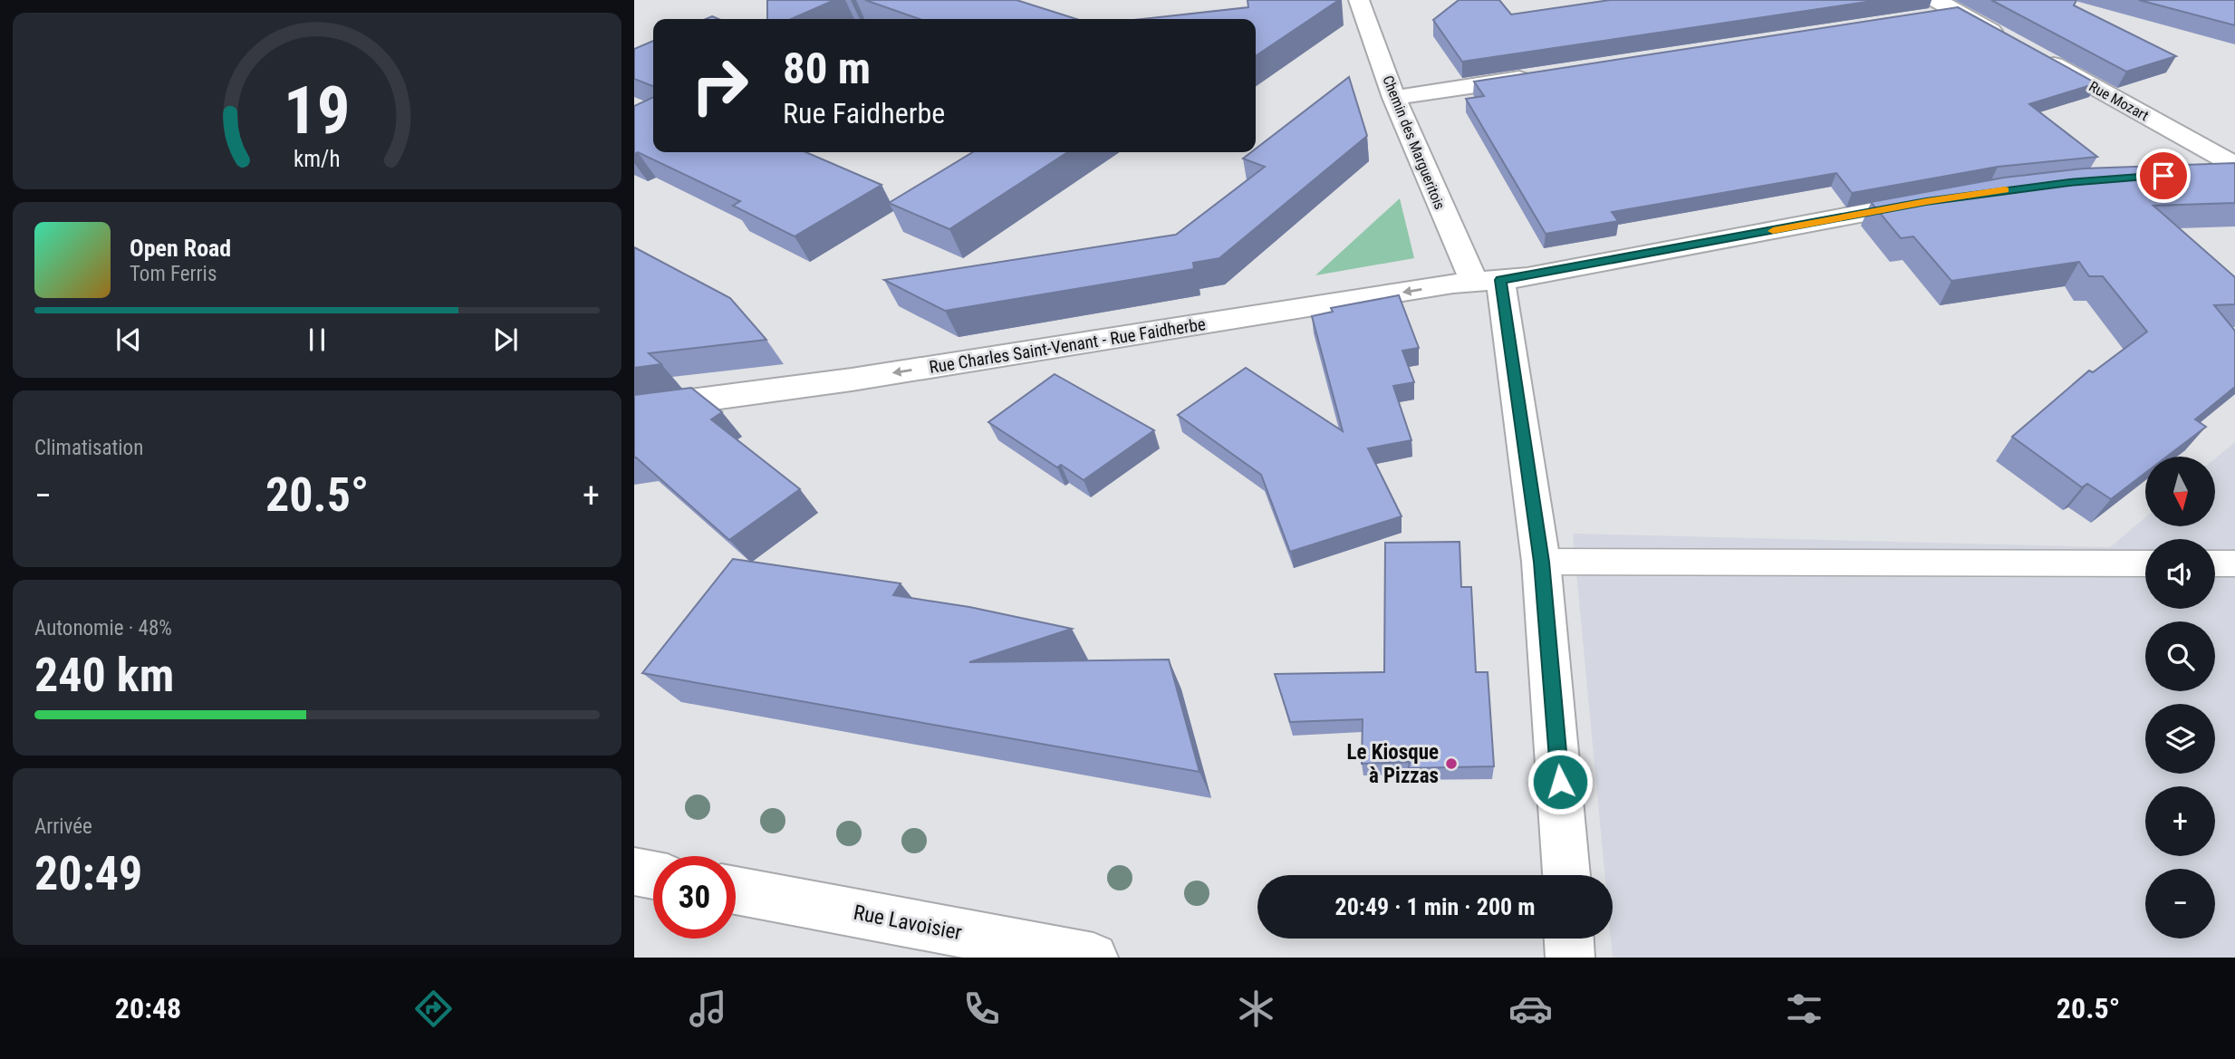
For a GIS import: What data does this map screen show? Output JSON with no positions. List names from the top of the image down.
{
  "streets": {
    "street": [
      "Rue Mozart",
      "Chemin des Margueritois",
      "Rue Charles Saint-Venant - Rue Faidherbe",
      "Rue Lavoisier"
    ]
  },
  "crossings": [
    ["Chemin des Margueritois", "Rue Charles Saint-Venant - Rue Faidherbe"]
  ],
  "one_way": ["Rue Charles Saint-Venant - Rue Faidherbe"],
  "places": ["Le Kiosque à Pizzas"],
  "north": "bottom",
  "page": {
    "turn": ["80 m", "Rue Faidherbe"],
    "song": ["Open Road", "Tom Ferris"],
    "tile": [
      "Climatisation",
      ["Autonomie · 48%", "240 km"],
      ["Arrivée", "20:49"]
    ],
    "map_buttons": ["+", "−"],
    "heat": ["−", "20.5°", "+"],
    "limit": "30",
    "trip": "20:49 · 1 min · 200 m",
    "tabs": ["20:48", "20.5°"],
    "gauge": ["19", "km/h"]
  }
}
